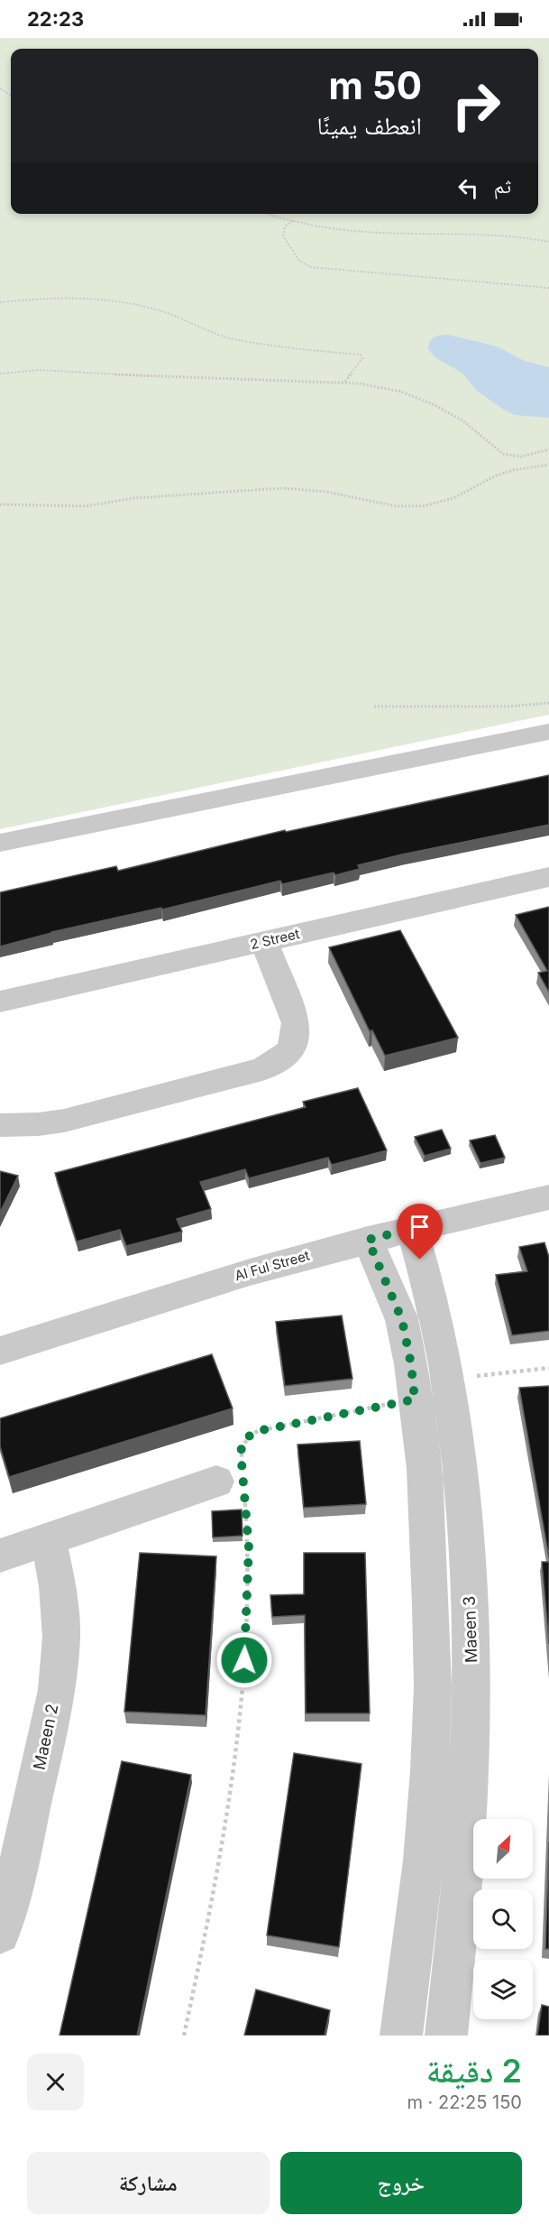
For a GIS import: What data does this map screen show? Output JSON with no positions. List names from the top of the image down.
{
  "streets": {
    "street": [
      "2 Street",
      "Al Ful Street",
      "Maeen 3",
      "Maeen 2"
    ]
  },
  "crossings": [
    ["Al Ful Street", "Maeen 3"]
  ],
  "north": "top right",
  "page": {
    "status": "22:23",
    "turn": ["50 m", "انعطف يمينًا"],
    "then": "ثم",
    "heading": ["2 دقيقة", "150 m · 22:25"],
    "buttons": ["خروج", "مشاركة"]
  }
}
